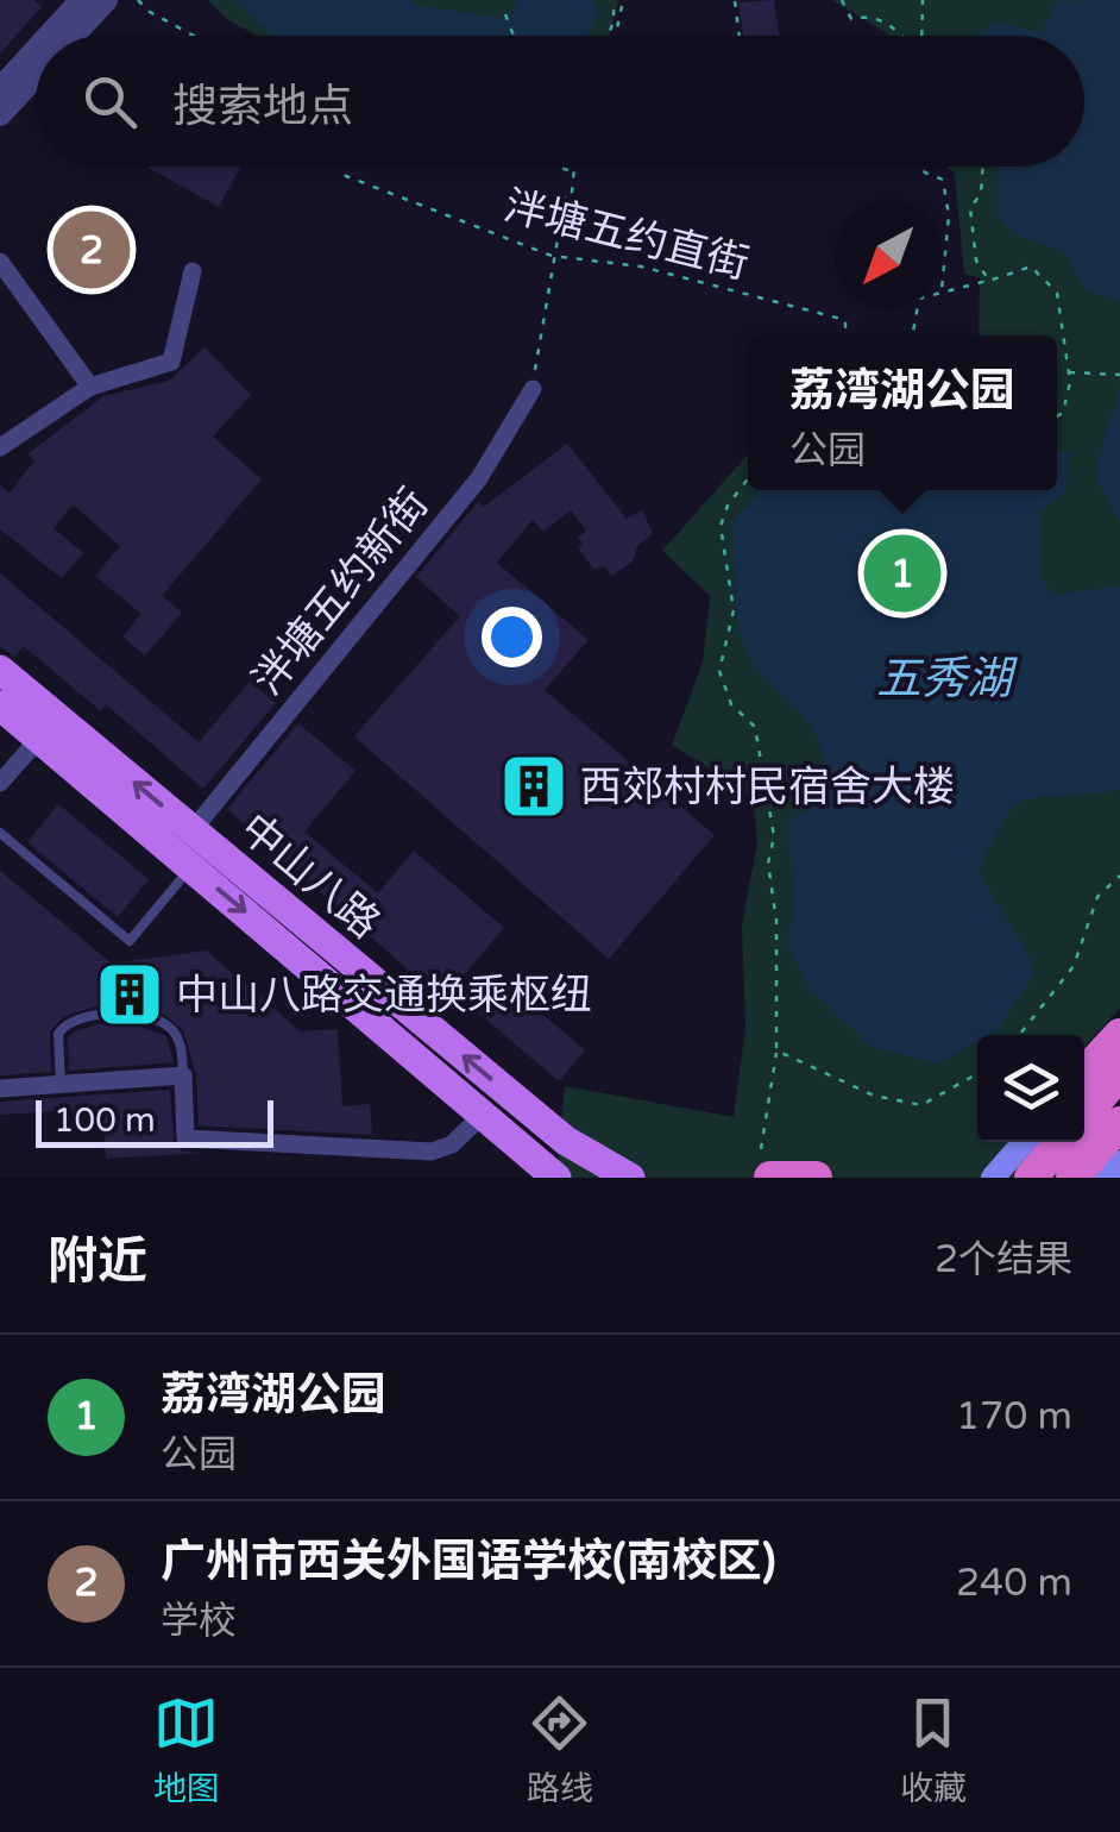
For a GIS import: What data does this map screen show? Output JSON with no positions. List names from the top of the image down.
{
  "streets": {
    "main road": ["中山八路"],
    "street": ["泮塘五约新街"],
    "path": ["泮塘五约直街"]
  },
  "crossings": [
    ["泮塘五约新街", "中山八路"]
  ],
  "water": ["五秀湖"],
  "places": {
    "building": ["西郊村村民宿舍大楼", "中山八路交通换乘枢纽"]
  },
  "scale_bar": "100 m",
  "north": "bottom left",
  "page": {
    "search": "搜索地点",
    "pins": ["2", "1"],
    "popup": ["荔湾湖公园", "公园"],
    "scale": "100 m",
    "heading": ["附近", "2个结果"],
    "list": [
      {
        "mark": "1",
        "name": "荔湾湖公园",
        "note": "公园",
        "value": "170 m"
      },
      {
        "mark": "2",
        "name": "广州市西关外国语学校(南校区)",
        "note": "学校",
        "value": "240 m"
      }
    ],
    "nav": ["地图", "路线", "收藏"]
  }
}
